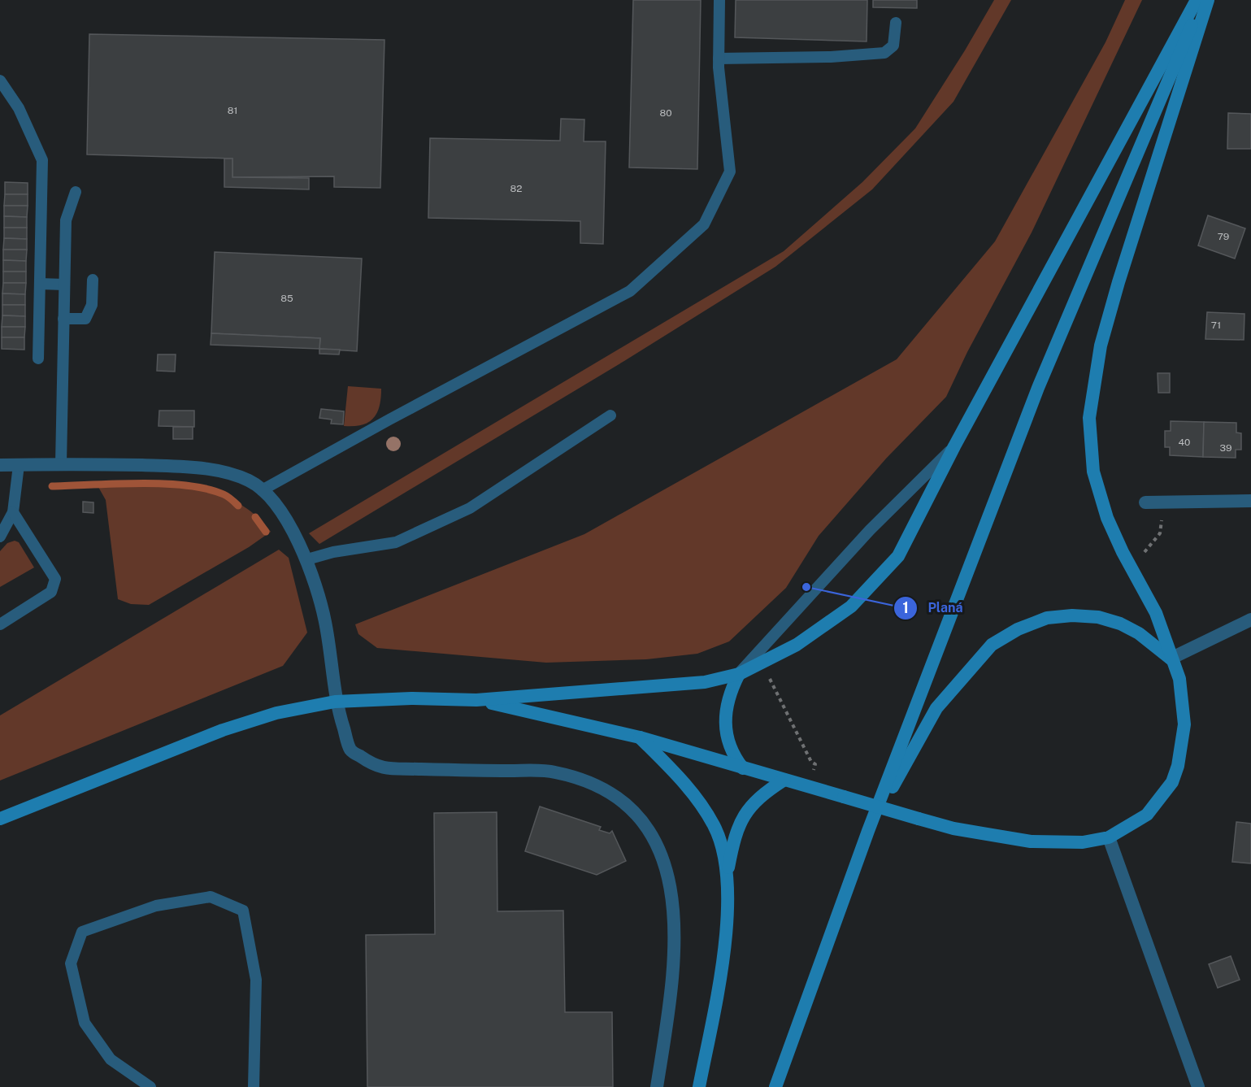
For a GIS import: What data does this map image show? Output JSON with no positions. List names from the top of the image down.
{
  "places": ["Planá"],
  "house_numbers": [
    "81",
    "80",
    "82",
    "79",
    "85",
    "71",
    "40",
    "39"
  ]
}
